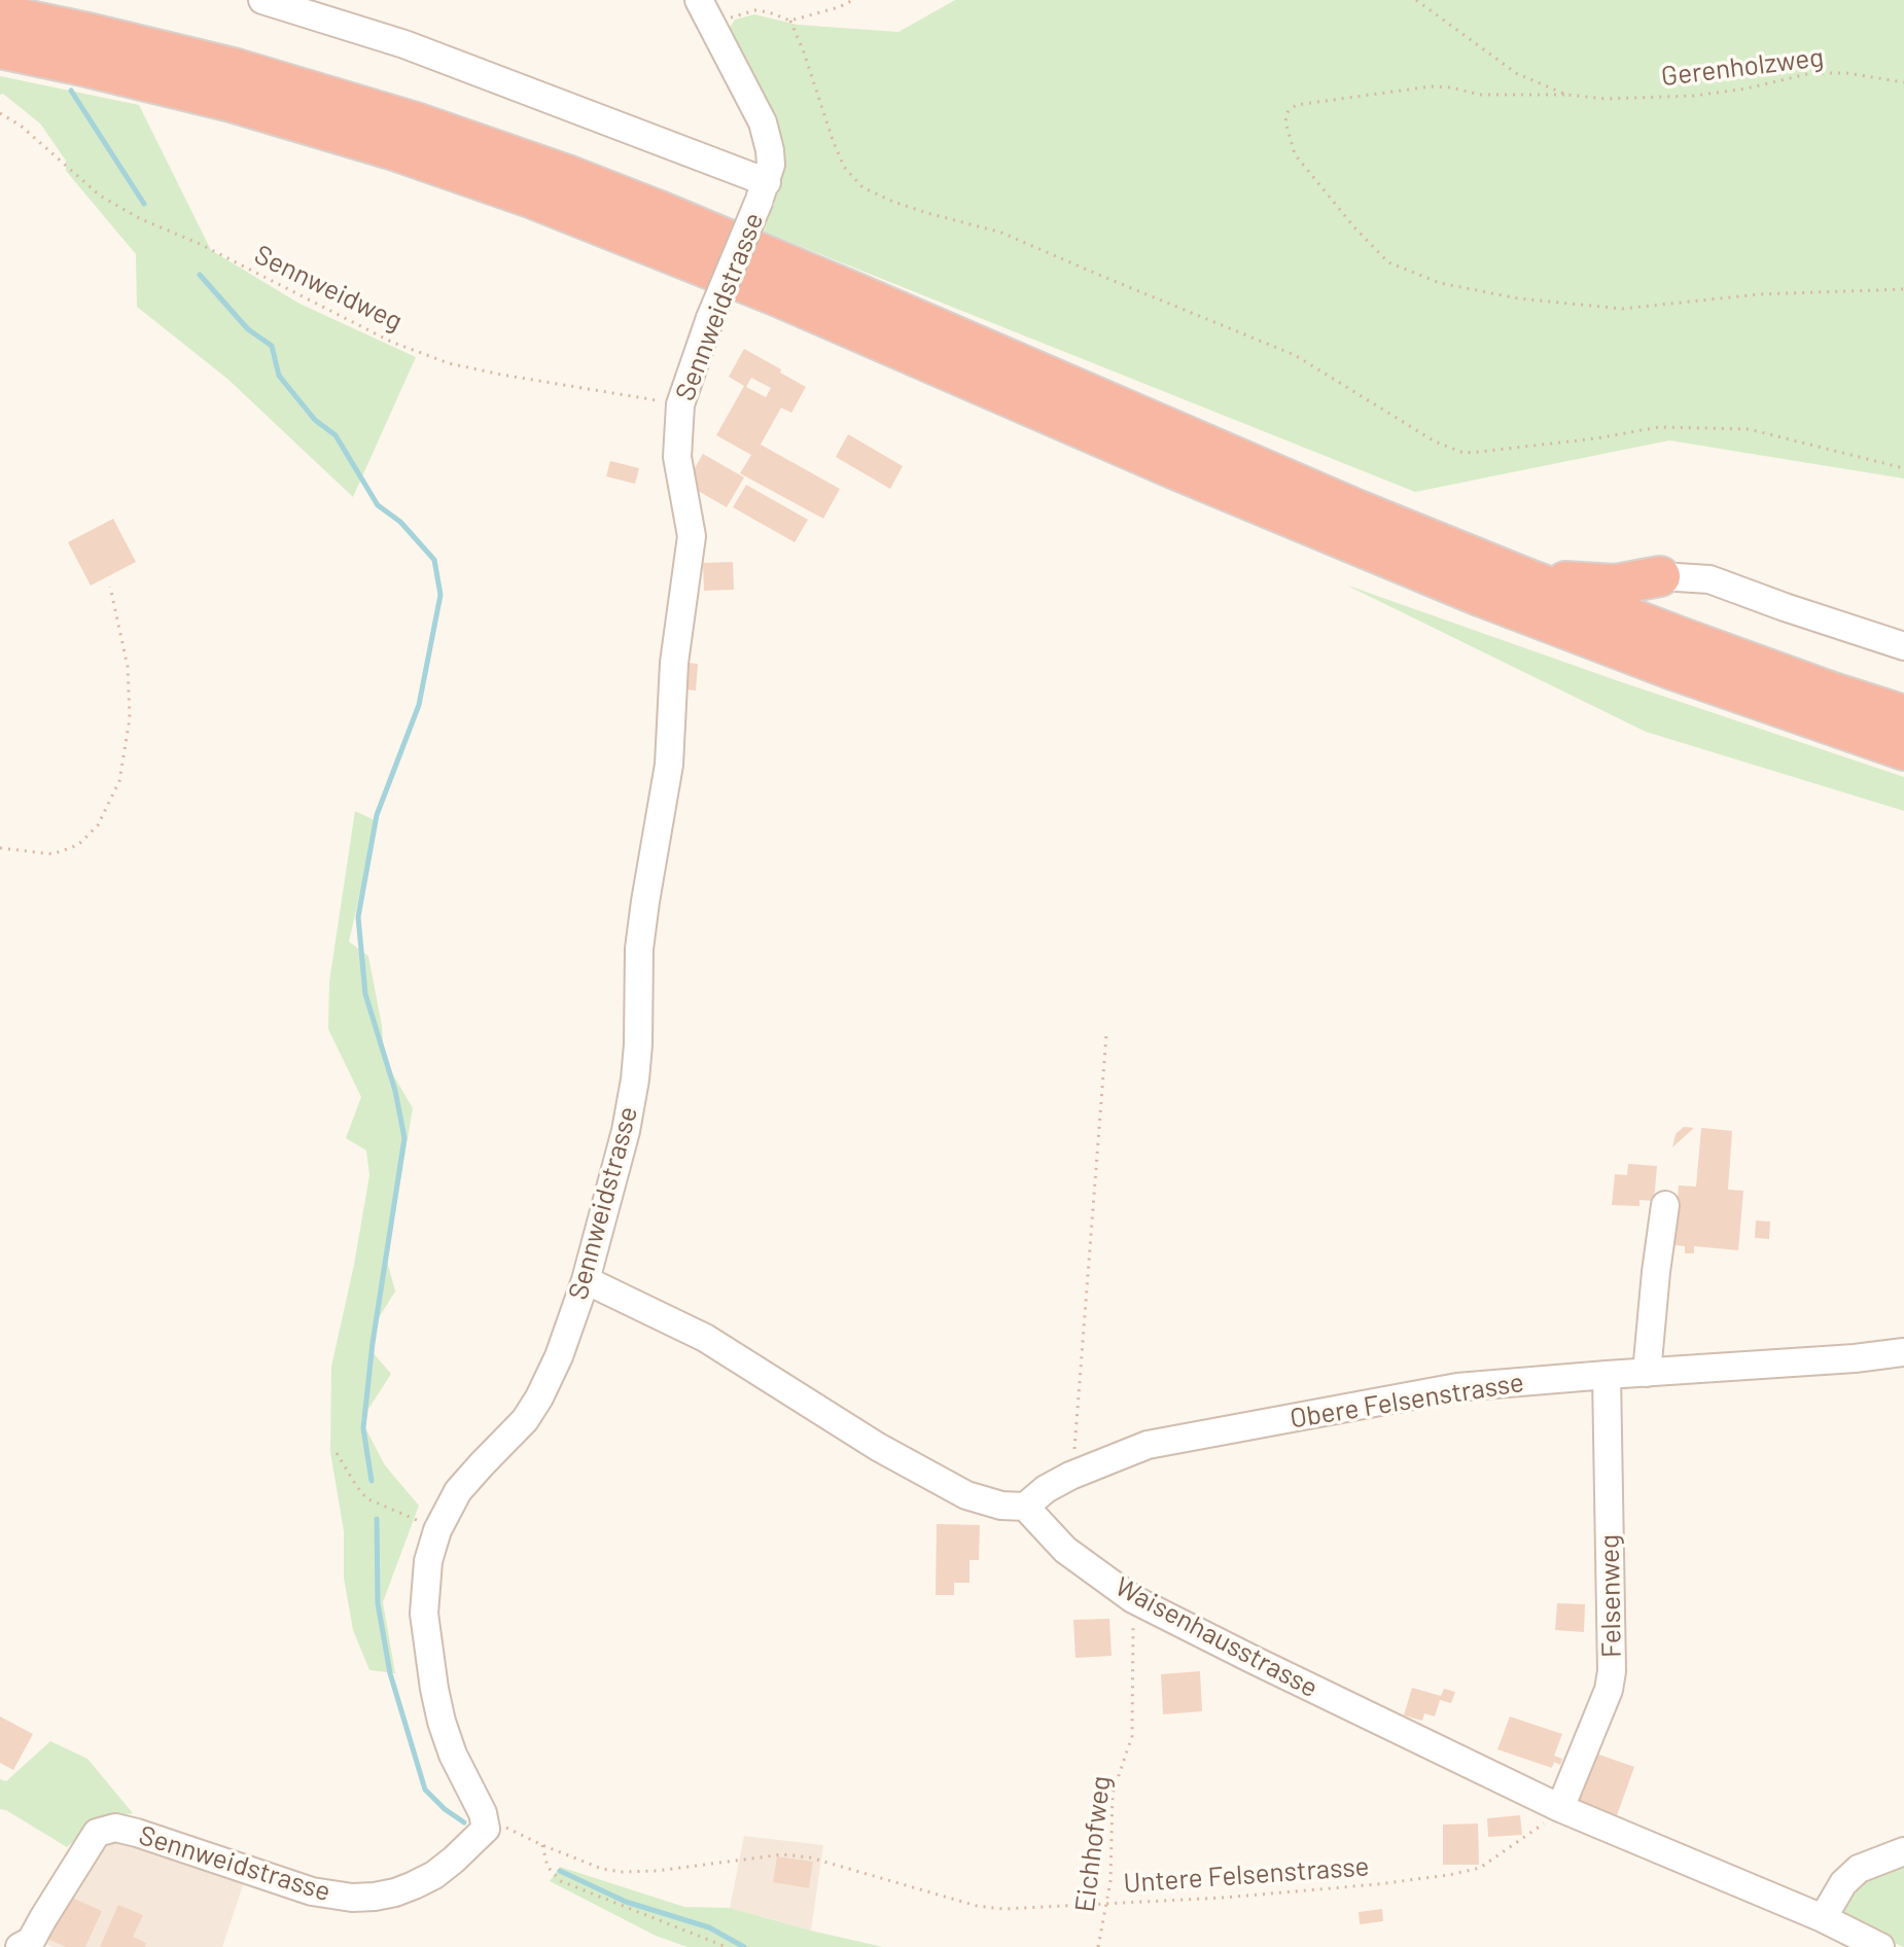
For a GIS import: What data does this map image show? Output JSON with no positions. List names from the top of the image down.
{
  "streets": {
    "street": [
      "Sennweidstrasse",
      "Obere Felsenstrasse",
      "Felsenweg",
      "Waisenhausstrasse"
    ],
    "path": [
      "Gerenholzweg",
      "Sennweidweg",
      "Eichhofweg",
      "Untere Felsenstrasse"
    ]
  },
  "crossings": [
    ["Sennweidweg", "Sennweidstrasse"],
    ["Sennweidstrasse", "Untere Felsenstrasse"],
    ["Obere Felsenstrasse", "Felsenweg"],
    ["Obere Felsenstrasse", "Waisenhausstrasse"],
    ["Felsenweg", "Waisenhausstrasse"],
    ["Felsenweg", "Untere Felsenstrasse"],
    ["Waisenhausstrasse", "Eichhofweg"],
    ["Waisenhausstrasse", "Untere Felsenstrasse"],
    ["Eichhofweg", "Untere Felsenstrasse"]
  ]
}
